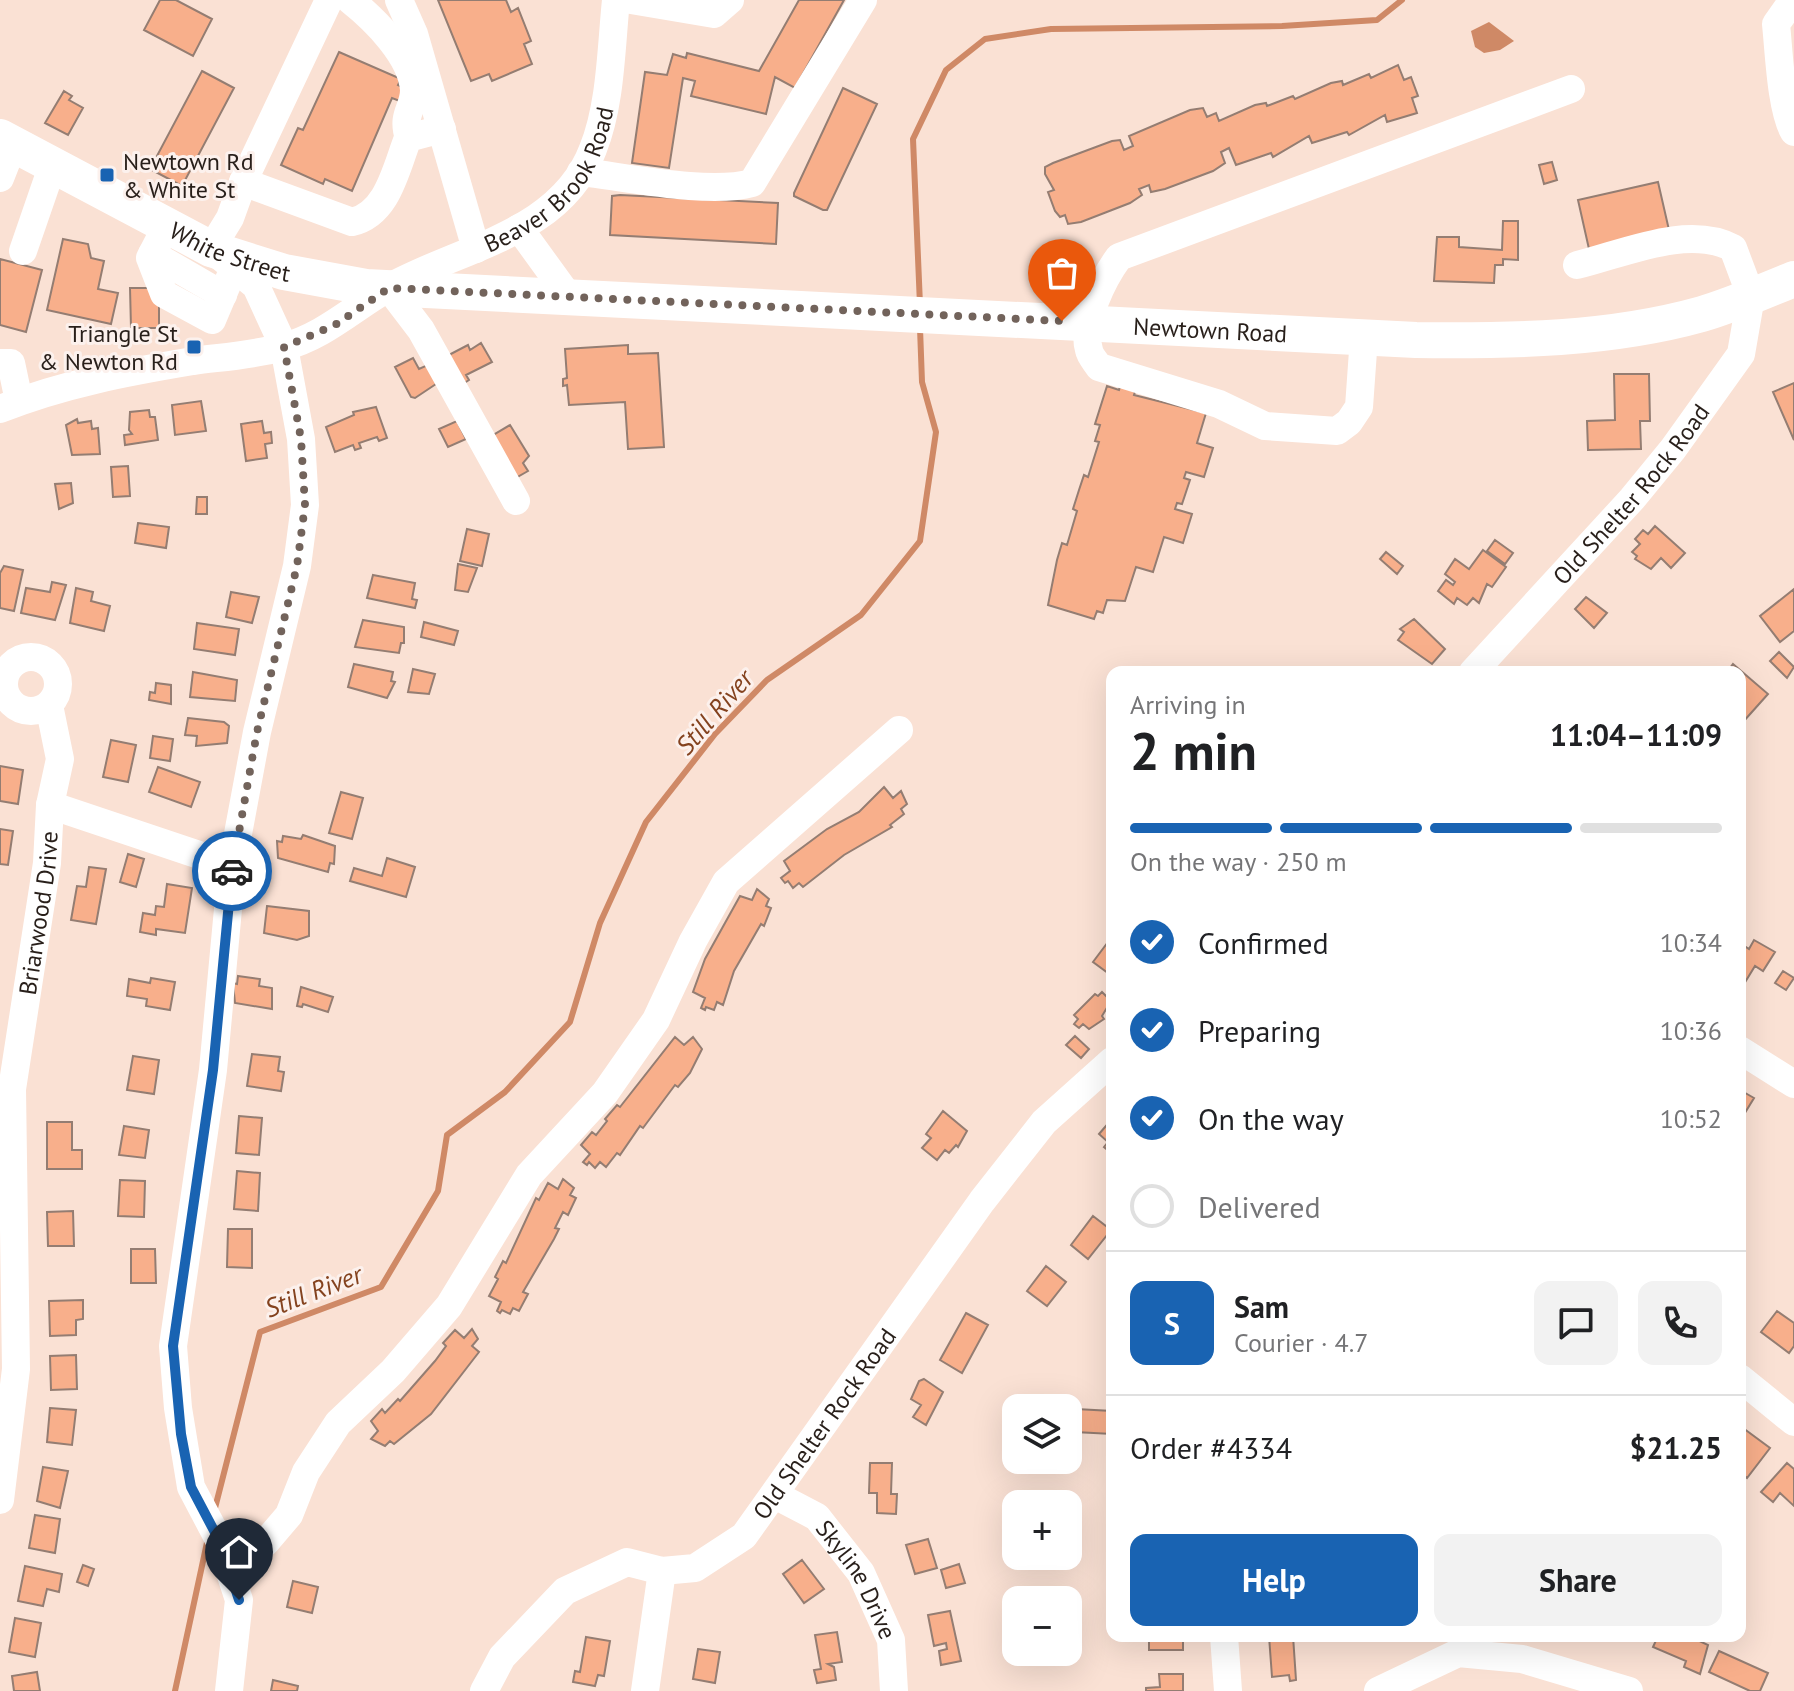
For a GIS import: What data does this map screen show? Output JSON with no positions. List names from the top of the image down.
{
  "streets": {
    "main road": ["White Street", "Newtown Road"],
    "street": [
      "Beaver Brook Road",
      "Old Shelter Rock Road",
      "Briarwood Drive",
      "Skyline Drive"
    ]
  },
  "crossings": [
    ["Beaver Brook Road", "White Street"],
    ["Beaver Brook Road", "Newtown Road"],
    ["White Street", "Newtown Road"],
    ["Newtown Road", "Old Shelter Rock Road"],
    ["Old Shelter Rock Road", "Skyline Drive"]
  ],
  "water": ["Still River"],
  "places": {
    "transit": ["Newtown Rd & White St", "Triangle St & Newton Rd"]
  },
  "page": {
    "heading": ["2 min", "Arriving in", "11:04–11:09"],
    "panel": [
      "Sam",
      "Courier · 4.7",
      "Order #4334",
      "$21.25"
    ],
    "bar": "On the way · 250 m",
    "list": [
      ["Confirmed", "10:34"],
      ["Preparing", "10:36"],
      ["On the way", "10:52"],
      "Delivered"
    ],
    "round": "S",
    "map_buttons": ["+", "−"],
    "buttons": ["Help", "Share"]
  }
}
